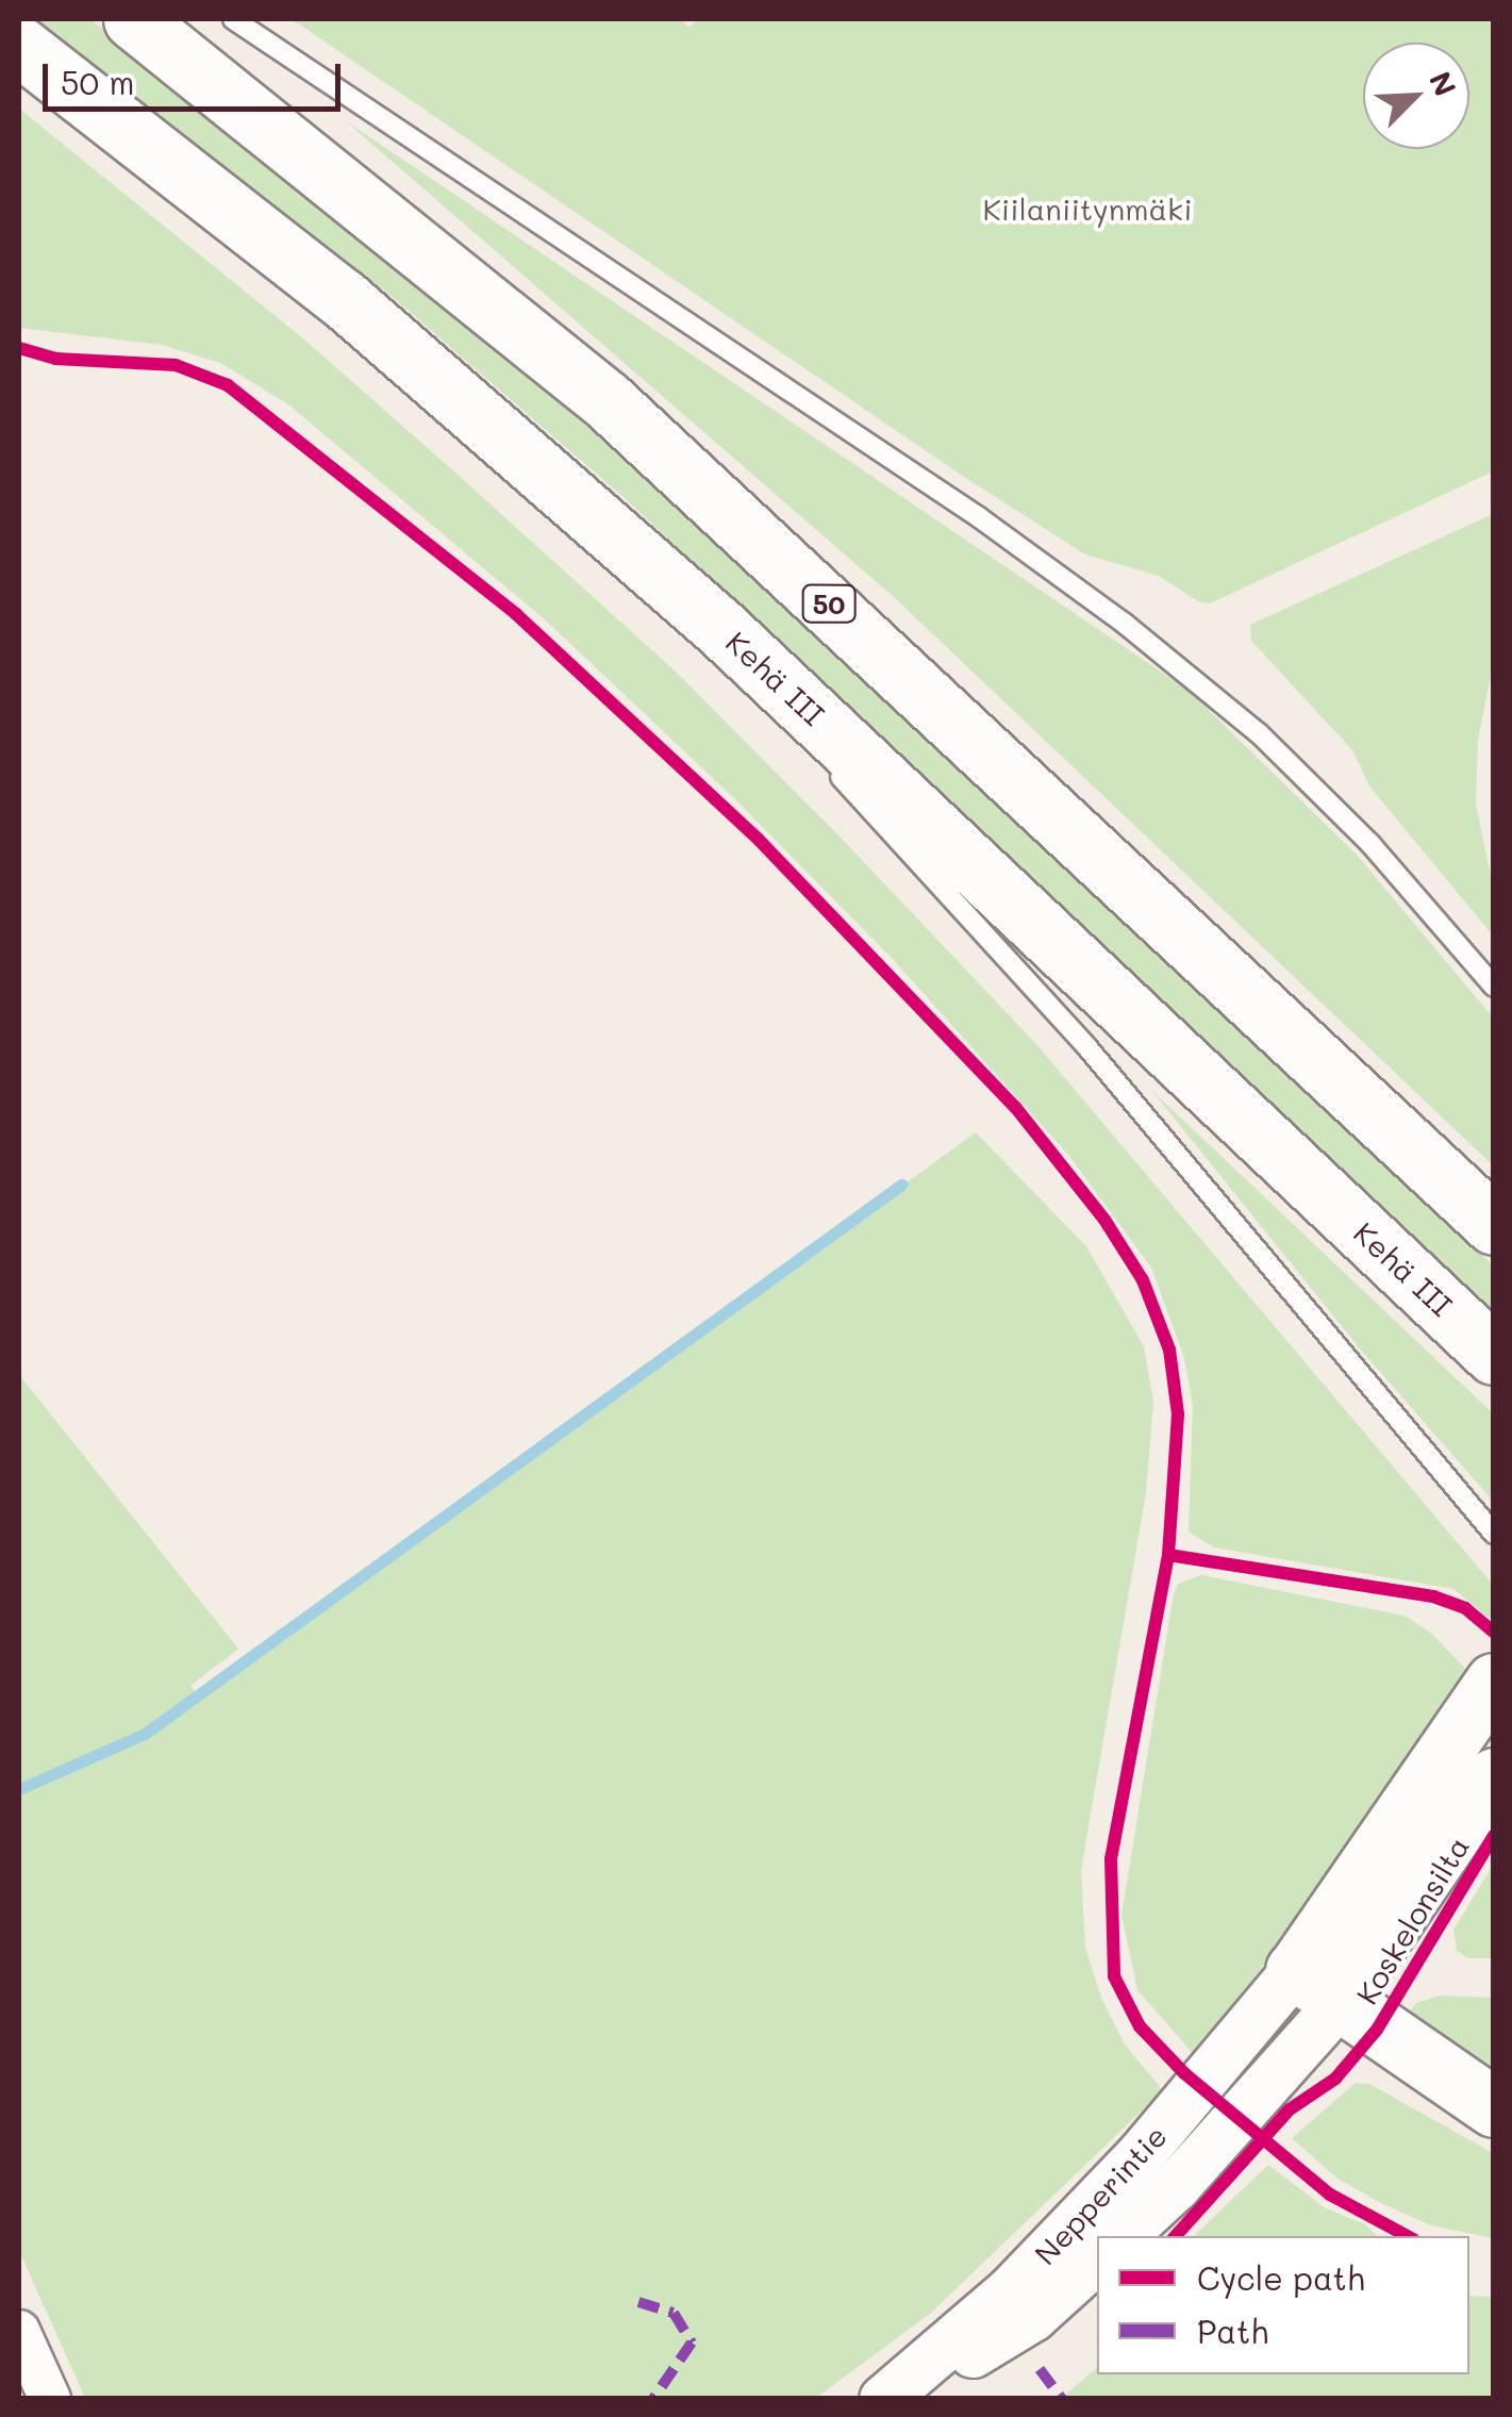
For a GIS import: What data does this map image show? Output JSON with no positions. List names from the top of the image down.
{
  "streets": {
    "highway": ["50", "Kehä III"],
    "main road": ["Koskelonsilta"],
    "street": ["Nepperintie"]
  },
  "crossings": [
    ["Koskelonsilta", "Nepperintie"]
  ],
  "parks": ["Kiilaniitynmäki"],
  "legend": ["Cycle path", "Path"],
  "scale_bar": "50 m",
  "north": "top right"
}
